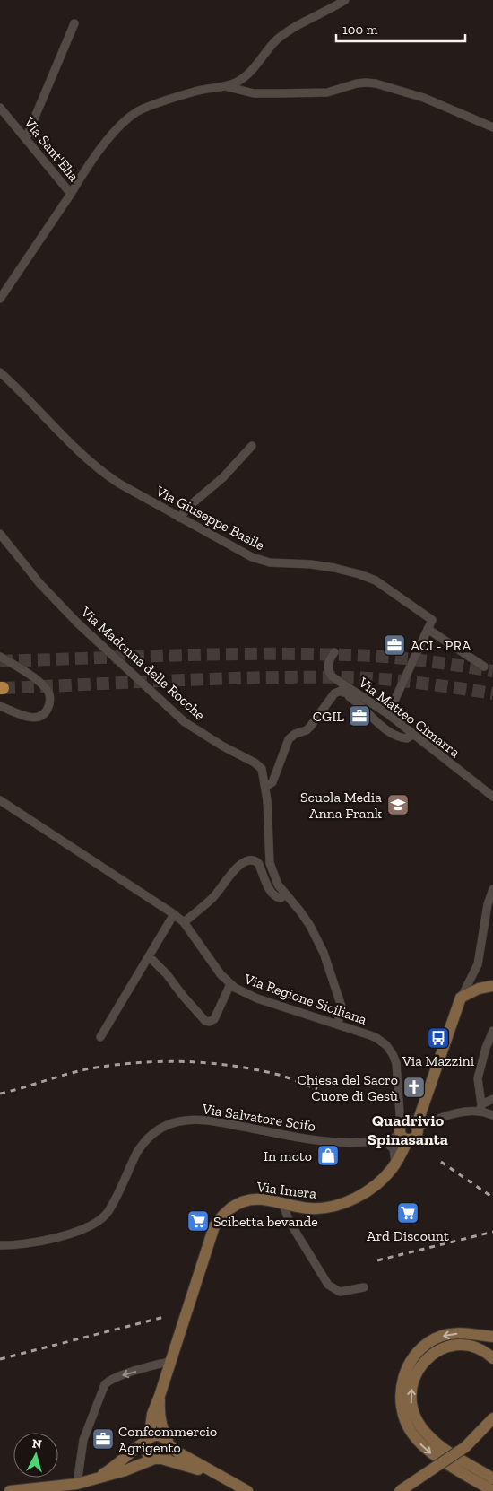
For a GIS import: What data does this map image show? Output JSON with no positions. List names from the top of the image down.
{
  "streets": {
    "main road": ["Via Imera"],
    "street": [
      "Via Sant'Elia",
      "Via Giuseppe Basile",
      "Via Madonna delle Rocche",
      "Via Matteo Cimarra",
      "Via Regione Siciliana",
      "Via Salvatore Scifo"
    ]
  },
  "crossings": [
    ["Via Madonna delle Rocche", "Via Regione Siciliana"],
    ["Via Regione Siciliana", "Via Salvatore Scifo"],
    ["Via Regione Siciliana", "Via Imera"],
    ["Via Salvatore Scifo", "Via Imera"]
  ],
  "districts": ["Quadrivio Spinasanta"],
  "places": {
    "office": ["ACI - PRA", "CGIL", "Confcommercio Agrigento"],
    "school or university": ["Scuola Media Anna Frank"],
    "bus stop": ["Via Mazzini"],
    "church": ["Chiesa del Sacro Cuore di Gesù"],
    "shop": ["In moto"],
    "supermarket": ["Ard Discount", "Scibetta bevande"]
  },
  "scale_bar": "100 m",
  "north": "top"
}
